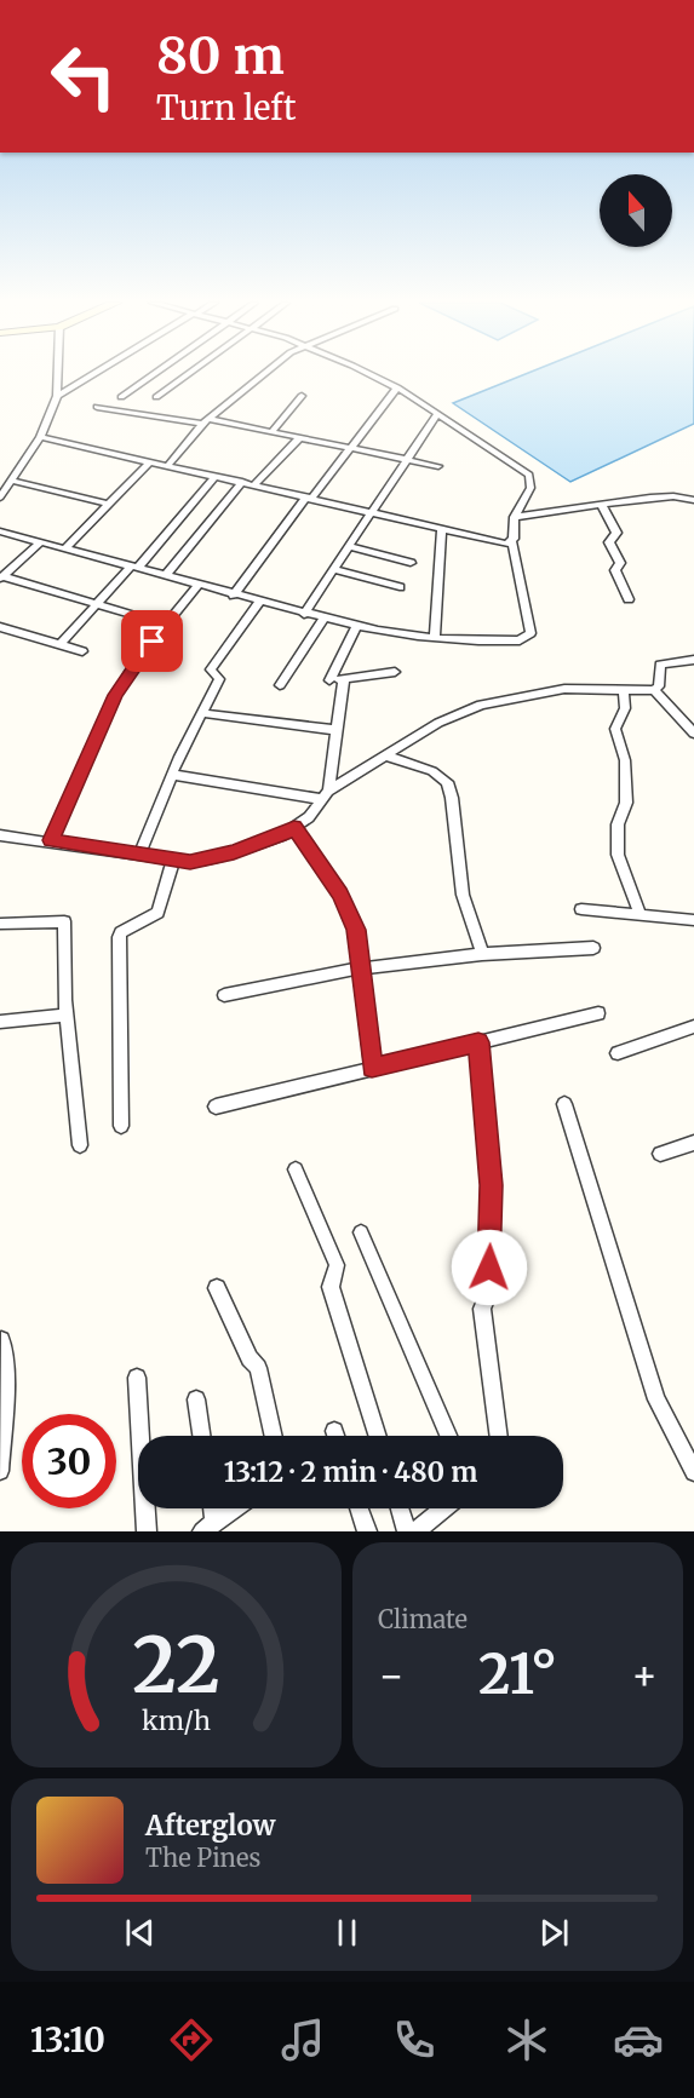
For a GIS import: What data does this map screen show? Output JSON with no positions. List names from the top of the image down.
{
  "north": "top",
  "page": {
    "turn": ["80 m", "Turn left"],
    "limit": "30",
    "trip": "13:12 · 2 min · 480 m",
    "tile": "Climate",
    "heat": ["−", "21°", "+"],
    "song": ["Afterglow", "The Pines"],
    "tabs": "13:10",
    "gauge": ["22", "km/h"]
  }
}
